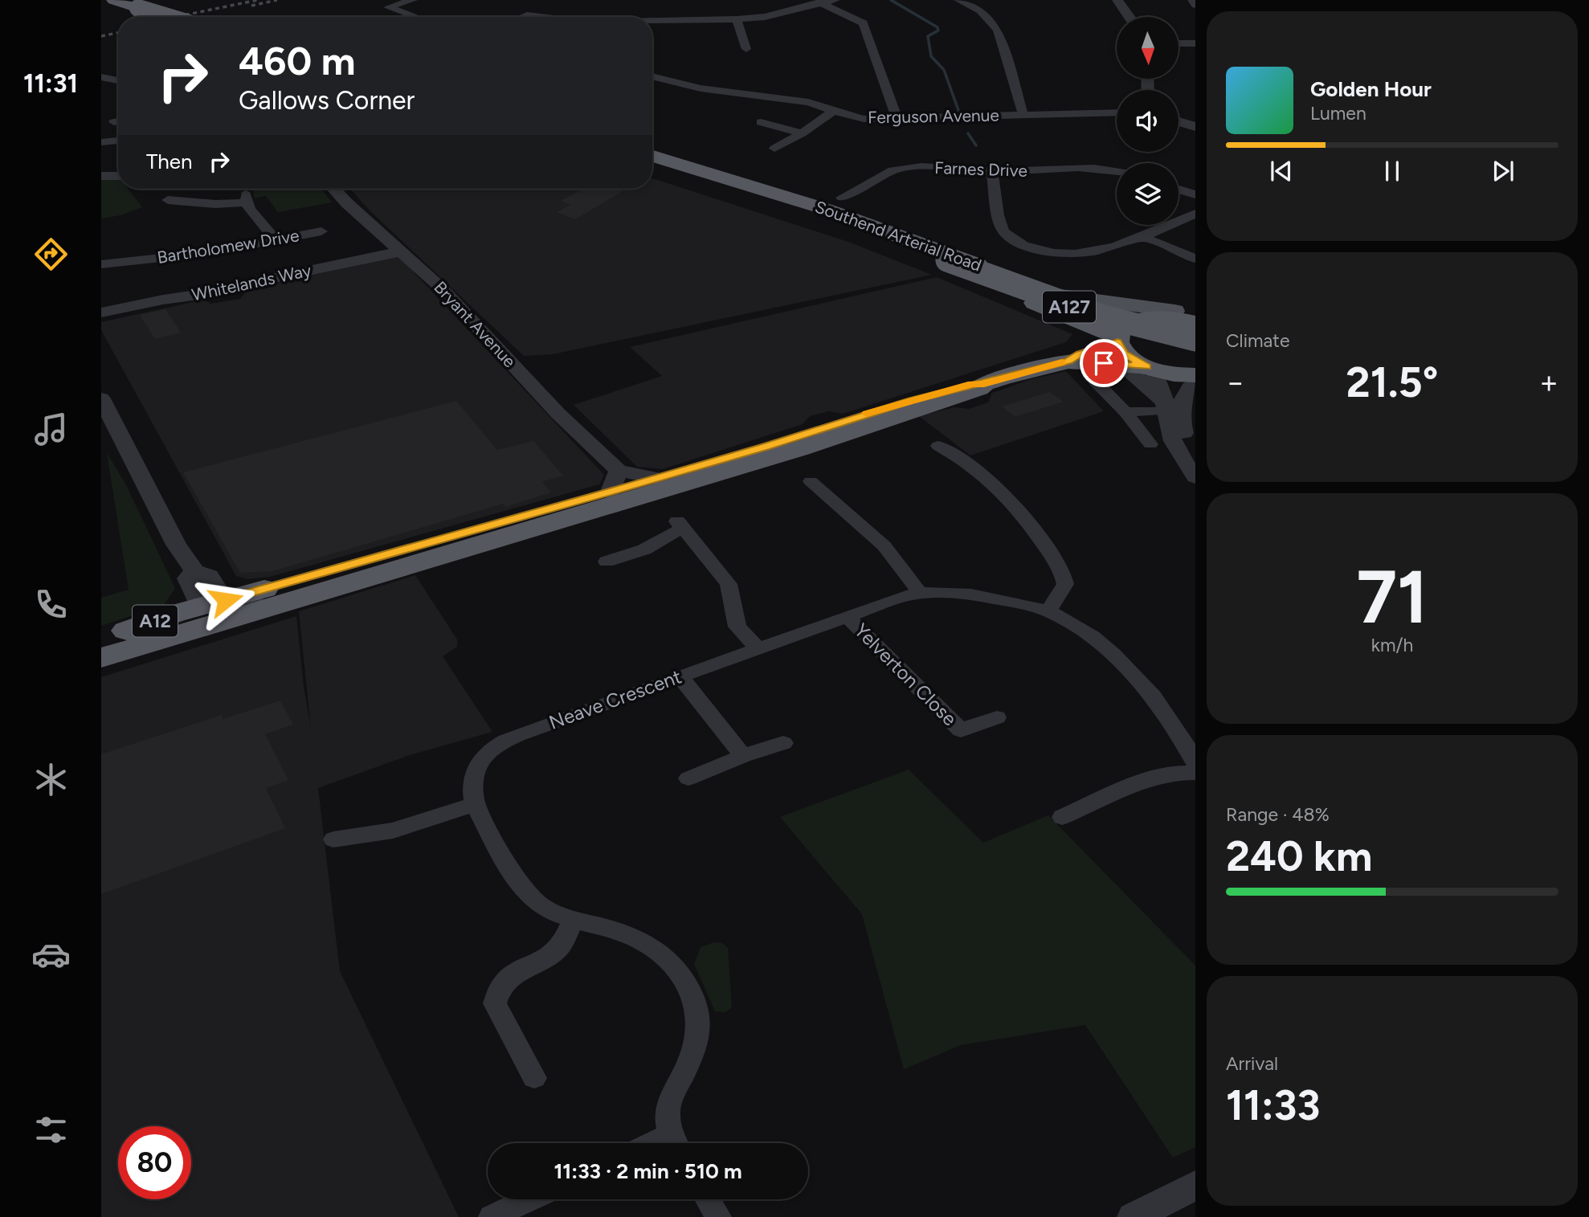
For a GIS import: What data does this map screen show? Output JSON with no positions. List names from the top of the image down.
{
  "streets": {
    "highway": ["Southend Arterial Road", "A127", "A12"],
    "street": [
      "Ferguson Avenue",
      "Farnes Drive",
      "Bartholomew Drive",
      "Whitelands Way",
      "Bryant Avenue",
      "Yelverton Close",
      "Neave Crescent"
    ]
  },
  "crossings": [
    ["Farnes Drive", "Southend Arterial Road"],
    ["Farnes Drive", "A127"],
    ["Southend Arterial Road", "A127"],
    ["Southend Arterial Road", "A12"],
    ["Whitelands Way", "Bryant Avenue"],
    ["Bryant Avenue", "A12"],
    ["Yelverton Close", "Neave Crescent"]
  ],
  "north": "bottom",
  "page": {
    "tabs": "11:31",
    "turn": ["460 m", "Gallows Corner"],
    "song": ["Golden Hour", "Lumen"],
    "then": "Then",
    "tile": [
      "Climate",
      ["71", "km/h"],
      ["Range · 48%", "240 km"],
      ["Arrival", "11:33"]
    ],
    "heat": ["−", "21.5°", "+"],
    "limit": "80",
    "trip": "11:33 · 2 min · 510 m"
  }
}
